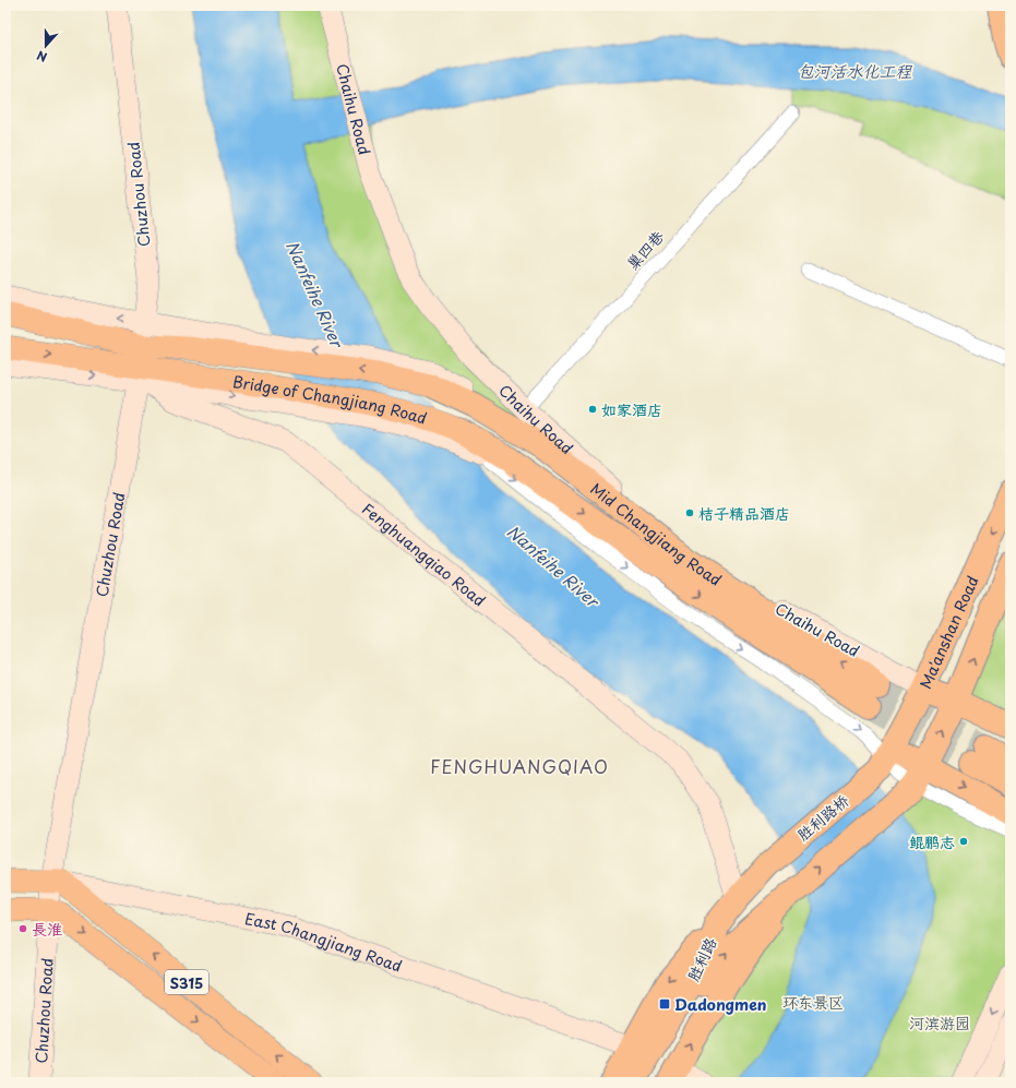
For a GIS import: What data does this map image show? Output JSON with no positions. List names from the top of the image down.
{
  "streets": {
    "highway": [
      "Mid Changjiang Road",
      "Ma'anshan Road",
      "胜利路桥",
      "胜利路"
    ],
    "main road": ["Bridge of Changjiang Road", "East Changjiang Road", "S315"],
    "street": [
      "Chaihu Road",
      "Chuzhou Road",
      "巢四巷",
      "Fenghuangqiao Road"
    ]
  },
  "crossings": [
    ["Chaihu Road", "巢四巷"],
    ["Chaihu Road", "Ma'anshan Road"],
    ["Chuzhou Road", "Bridge of Changjiang Road"],
    ["Chuzhou Road", "Fenghuangqiao Road"],
    ["Chuzhou Road", "East Changjiang Road"],
    ["Chuzhou Road", "S315"],
    ["Bridge of Changjiang Road", "Mid Changjiang Road"],
    ["Bridge of Changjiang Road", "Fenghuangqiao Road"],
    ["Fenghuangqiao Road", "胜利路"],
    ["Ma'anshan Road", "胜利路桥"],
    ["Ma'anshan Road", "胜利路"],
    ["胜利路桥", "胜利路"],
    ["East Changjiang Road", "S315"]
  ],
  "districts": ["FENGHUANGQIAO"],
  "water": ["包河活水化工程", "Nanfeihe River"],
  "parks": ["环东景区", "河滨游园"],
  "places": {
    "other": [
      "如家酒店",
      "桔子精品酒店",
      "鲲鹏志",
      "長淮"
    ],
    "transit": ["Dadongmen"]
  },
  "north": "bottom"
}
